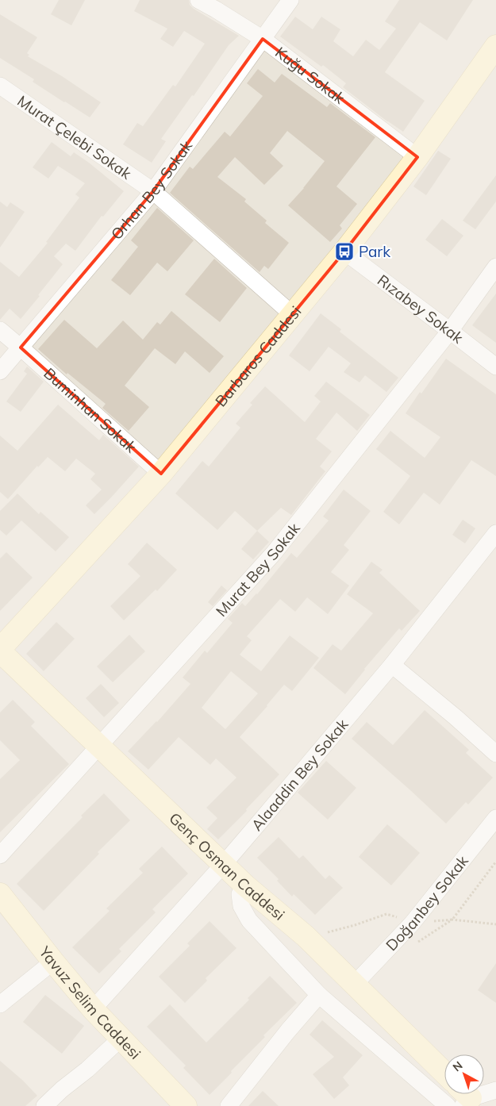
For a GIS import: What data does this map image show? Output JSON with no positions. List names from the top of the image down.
{
  "streets": {
    "street": [
      "Kuğu Sokak",
      "Murat Çelebi Sokak",
      "Orhan Bey Sokak",
      "Rızabey Sokak",
      "Barbaros Caddesi",
      "Buminhan Sokak",
      "Murat Bey Sokak",
      "Alaaddin Bey Sokak",
      "Genç Osman Caddesi",
      "Doğanbey Sokak",
      "Yavuz Selim Caddesi"
    ]
  },
  "crossings": [
    ["Kuğu Sokak", "Orhan Bey Sokak"],
    ["Kuğu Sokak", "Barbaros Caddesi"],
    ["Murat Çelebi Sokak", "Orhan Bey Sokak"],
    ["Murat Çelebi Sokak", "Barbaros Caddesi"],
    ["Orhan Bey Sokak", "Buminhan Sokak"],
    ["Rızabey Sokak", "Barbaros Caddesi"],
    ["Rızabey Sokak", "Murat Bey Sokak"],
    ["Barbaros Caddesi", "Buminhan Sokak"],
    ["Barbaros Caddesi", "Genç Osman Caddesi"],
    ["Murat Bey Sokak", "Genç Osman Caddesi"],
    ["Alaaddin Bey Sokak", "Genç Osman Caddesi"],
    ["Alaaddin Bey Sokak", "Yavuz Selim Caddesi"],
    ["Genç Osman Caddesi", "Doğanbey Sokak"]
  ],
  "places": {
    "bus stop": ["Park"]
  },
  "north": "top left"
}
